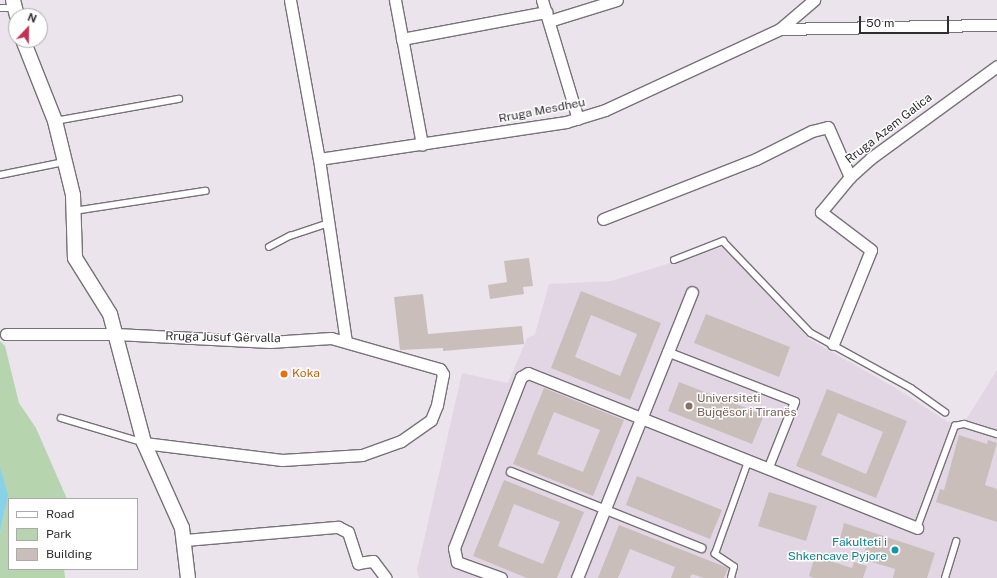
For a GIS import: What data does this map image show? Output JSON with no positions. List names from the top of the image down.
{
  "streets": {
    "street": ["Rruga Mesdheu", "Rruga Azem Galica", "Rruga Jusuf Gërvalla"]
  },
  "places": ["Koka", "Universiteti Bujqësor i Tiranës", "Fakulteti i Shkencave Pyjore"],
  "legend": ["Road", "Park", "Building"],
  "scale_bar": "50 m",
  "north": "top"
}
